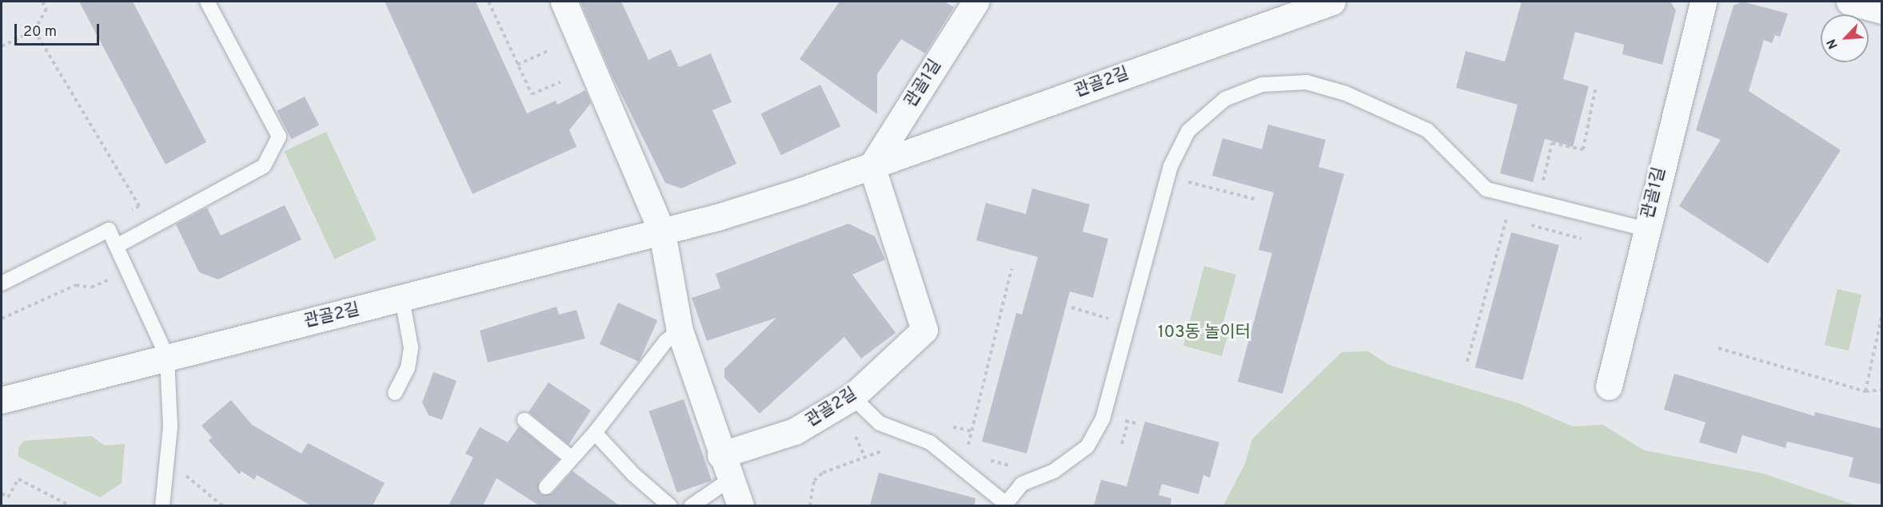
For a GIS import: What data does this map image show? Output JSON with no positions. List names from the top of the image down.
{
  "streets": {
    "street": ["관골2길", "관골1길"]
  },
  "crossings": [
    ["관골2길", "관골1길"]
  ],
  "parks": ["103동 놀이터"],
  "scale_bar": "20 m",
  "north": "bottom left"
}
